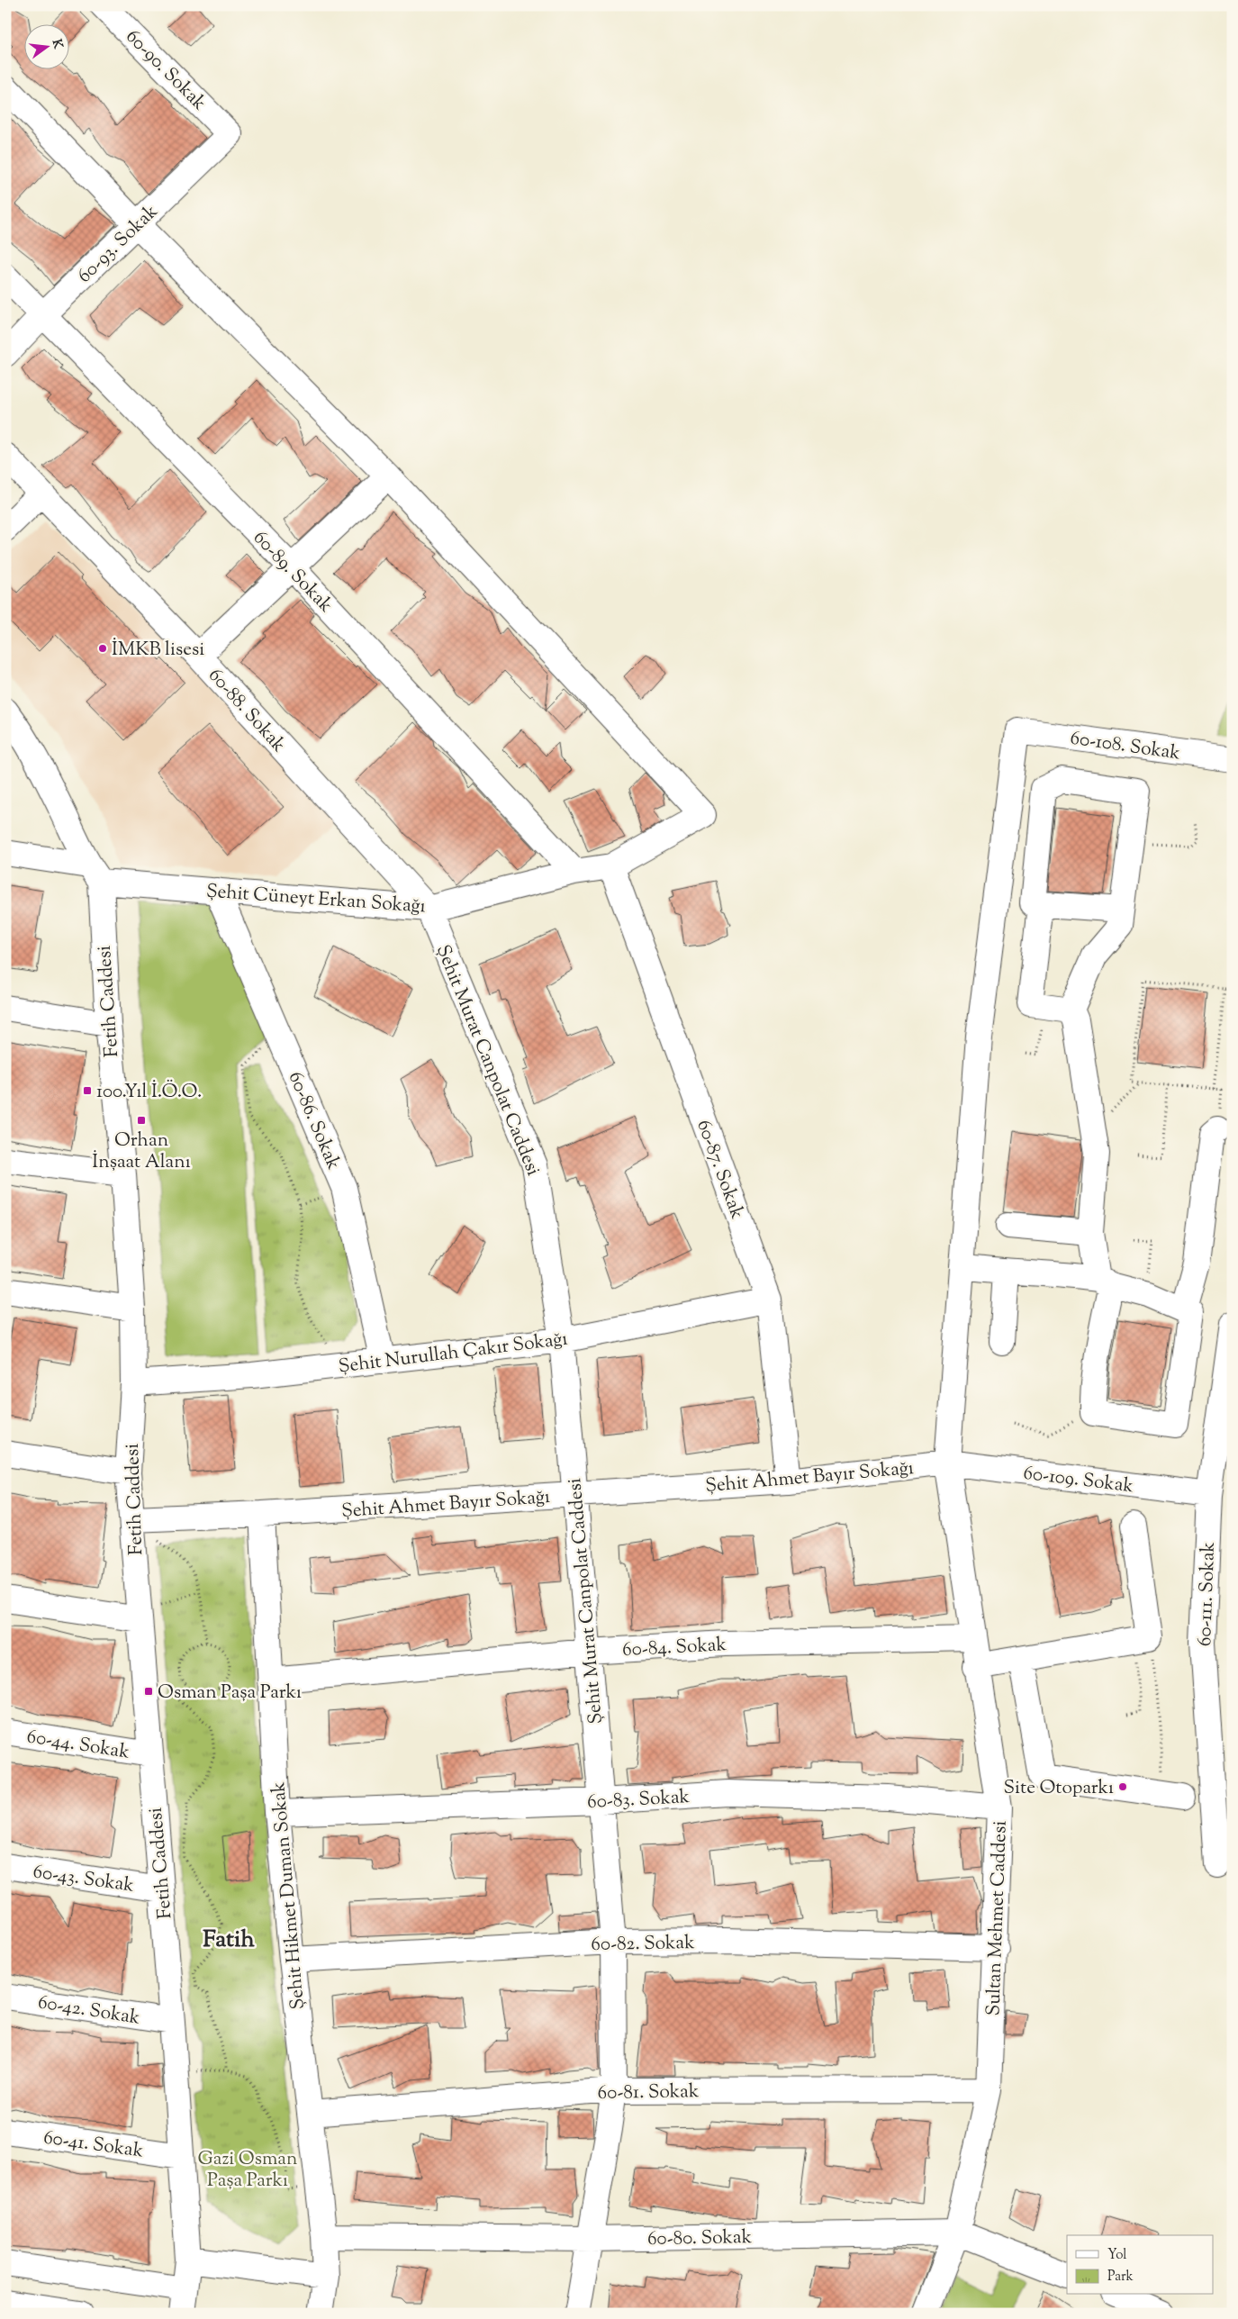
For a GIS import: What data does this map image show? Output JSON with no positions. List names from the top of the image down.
{
  "streets": {
    "street": [
      "60-90. Sokak",
      "60-93. Sokak",
      "60-89. Sokak",
      "60-88. Sokak",
      "60-108. Sokak",
      "Şehit Cüneyt Erkan Sokağı",
      "Fetih Caddesi",
      "Şehit Murat Canpolat Caddesi",
      "60-86. Sokak",
      "60-87. Sokak",
      "Şehit Nurullah Çakır Sokağı",
      "Şehit Ahmet Bayır Sokağı",
      "60-109. Sokak",
      "60-111. Sokak",
      "60-84. Sokak",
      "60-44. Sokak",
      "60-83. Sokak",
      "60-43. Sokak",
      "Şehit Hikmet Duman Sokak",
      "Sultan Mehmet Caddesi",
      "60-82. Sokak",
      "60-42. Sokak",
      "60-81. Sokak",
      "60-41. Sokak",
      "60-80. Sokak"
    ]
  },
  "crossings": [
    ["60-90. Sokak", "60-93. Sokak"],
    ["60-93. Sokak", "60-89. Sokak"],
    ["60-89. Sokak", "Şehit Cüneyt Erkan Sokağı"],
    ["60-88. Sokak", "Şehit Cüneyt Erkan Sokağı"],
    ["60-88. Sokak", "Şehit Murat Canpolat Caddesi"],
    ["60-108. Sokak", "Sultan Mehmet Caddesi"],
    ["Şehit Cüneyt Erkan Sokağı", "Fetih Caddesi"],
    ["Şehit Cüneyt Erkan Sokağı", "Şehit Murat Canpolat Caddesi"],
    ["Şehit Cüneyt Erkan Sokağı", "60-86. Sokak"],
    ["Şehit Cüneyt Erkan Sokağı", "60-87. Sokak"],
    ["Fetih Caddesi", "Şehit Nurullah Çakır Sokağı"],
    ["Fetih Caddesi", "Şehit Ahmet Bayır Sokağı"],
    ["Fetih Caddesi", "60-44. Sokak"],
    ["Fetih Caddesi", "60-43. Sokak"],
    ["Fetih Caddesi", "60-42. Sokak"],
    ["Fetih Caddesi", "60-41. Sokak"],
    ["Şehit Murat Canpolat Caddesi", "Şehit Nurullah Çakır Sokağı"],
    ["Şehit Murat Canpolat Caddesi", "Şehit Ahmet Bayır Sokağı"],
    ["Şehit Murat Canpolat Caddesi", "60-84. Sokak"],
    ["Şehit Murat Canpolat Caddesi", "60-83. Sokak"],
    ["Şehit Murat Canpolat Caddesi", "60-82. Sokak"],
    ["Şehit Murat Canpolat Caddesi", "60-81. Sokak"],
    ["Şehit Murat Canpolat Caddesi", "60-80. Sokak"],
    ["60-86. Sokak", "Şehit Nurullah Çakır Sokağı"],
    ["60-87. Sokak", "Şehit Nurullah Çakır Sokağı"],
    ["60-87. Sokak", "Şehit Ahmet Bayır Sokağı"],
    ["Şehit Ahmet Bayır Sokağı", "60-109. Sokak"],
    ["Şehit Ahmet Bayır Sokağı", "Şehit Hikmet Duman Sokak"],
    ["Şehit Ahmet Bayır Sokağı", "Sultan Mehmet Caddesi"],
    ["60-109. Sokak", "60-111. Sokak"],
    ["60-109. Sokak", "Sultan Mehmet Caddesi"],
    ["60-84. Sokak", "Şehit Hikmet Duman Sokak"],
    ["60-84. Sokak", "Sultan Mehmet Caddesi"],
    ["60-83. Sokak", "Şehit Hikmet Duman Sokak"],
    ["60-83. Sokak", "Sultan Mehmet Caddesi"],
    ["Şehit Hikmet Duman Sokak", "60-82. Sokak"],
    ["Şehit Hikmet Duman Sokak", "60-81. Sokak"],
    ["Şehit Hikmet Duman Sokak", "60-80. Sokak"],
    ["Sultan Mehmet Caddesi", "60-82. Sokak"],
    ["Sultan Mehmet Caddesi", "60-81. Sokak"],
    ["Sultan Mehmet Caddesi", "60-80. Sokak"]
  ],
  "districts": ["Fatih"],
  "parks": ["Gazi Osman Paşa Parkı"],
  "places": {
    "other": ["İMKB lisesi", "Site Otoparkı"],
    "transit": ["100.Yıl İ.Ö.O.", "Orhan İnşaat Alanı", "Osman Paşa Parkı"]
  },
  "legend": ["Yol", "Park"],
  "north": "right"
}
